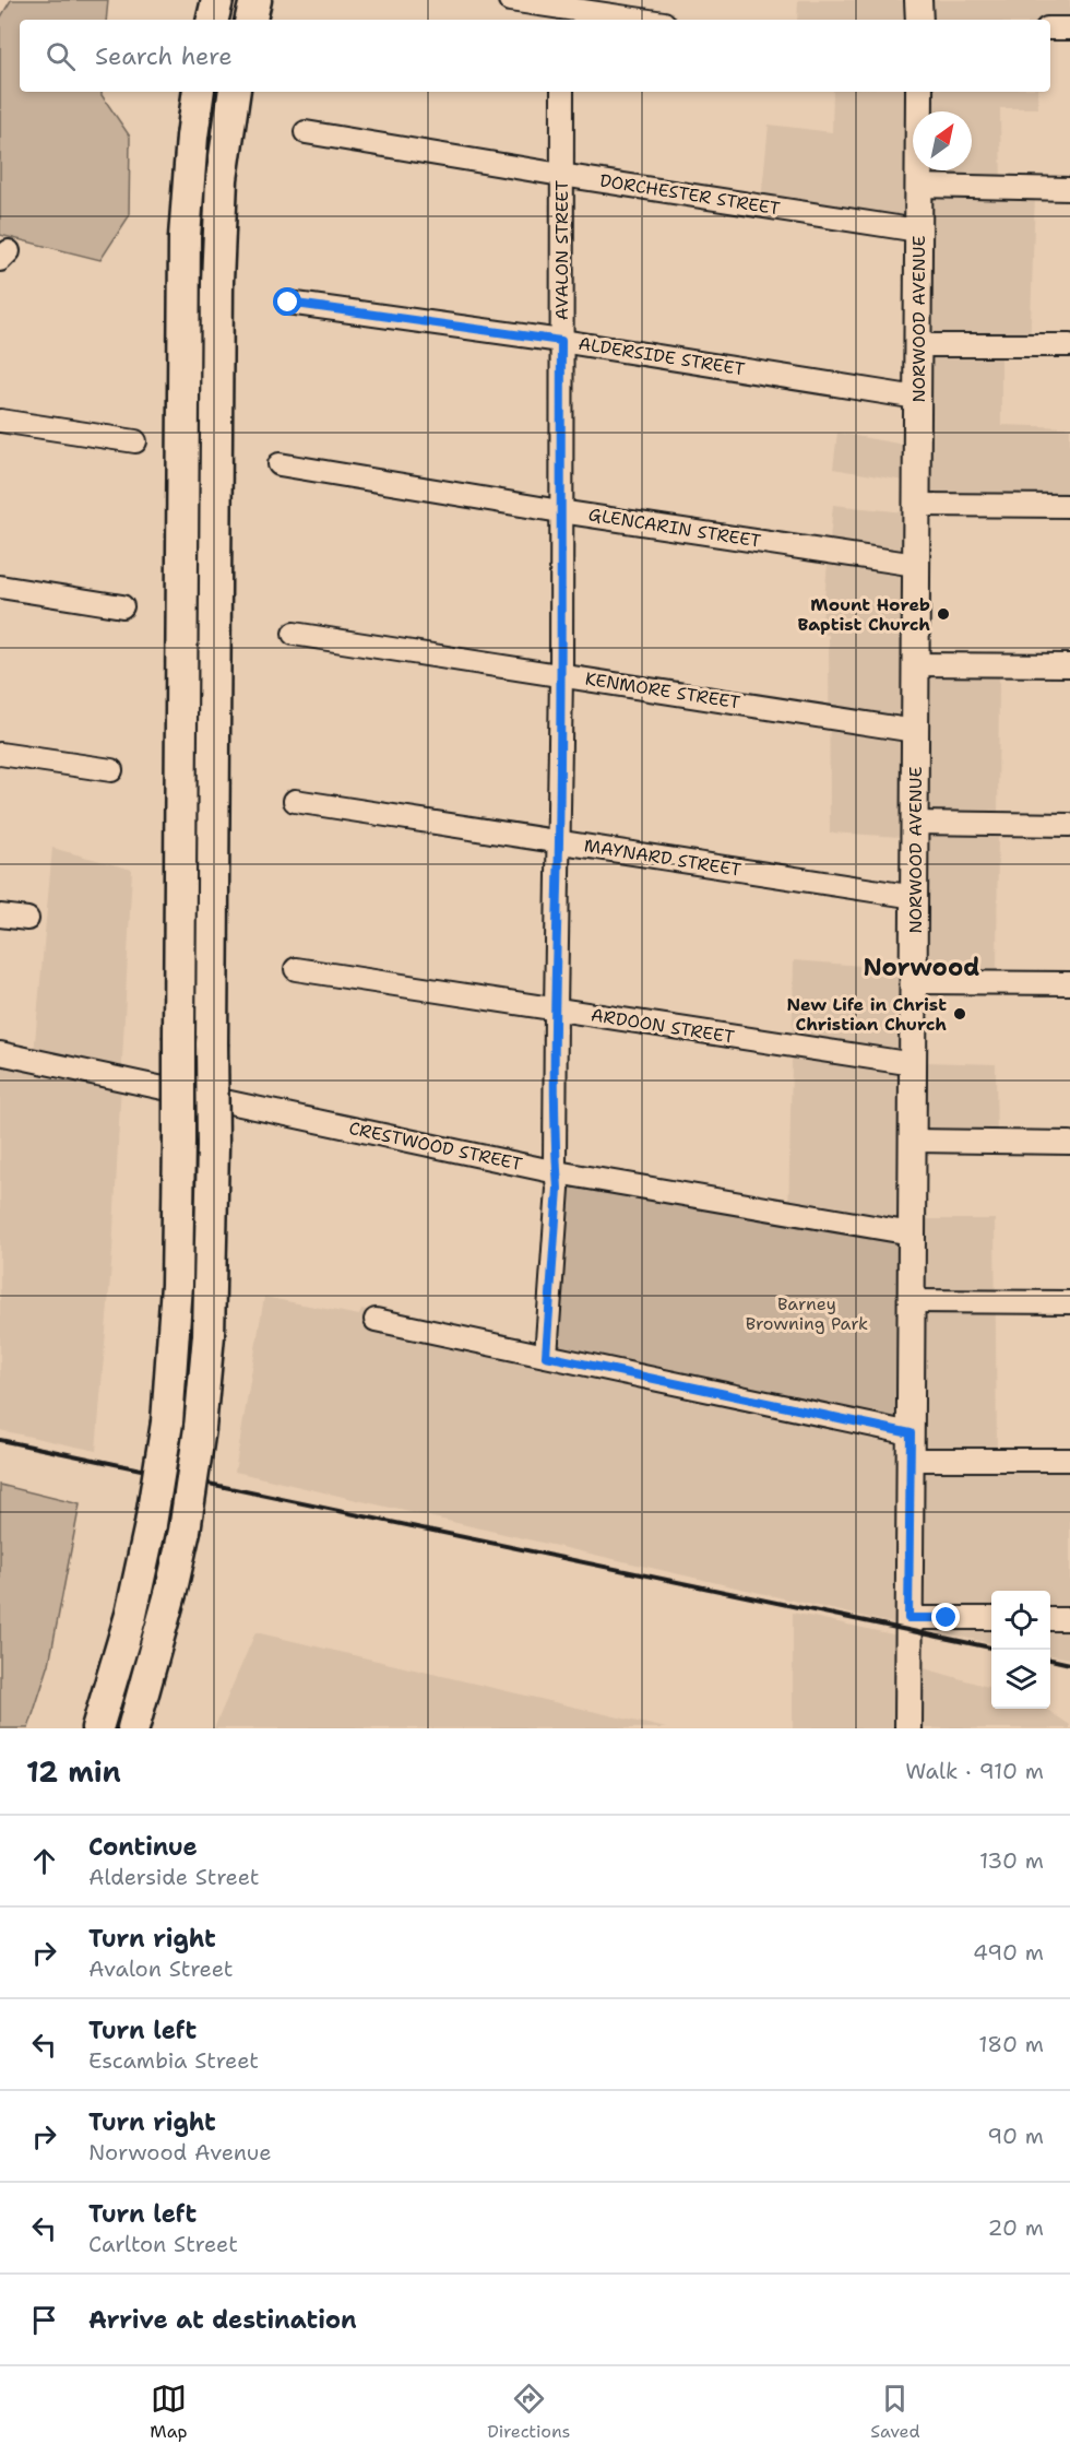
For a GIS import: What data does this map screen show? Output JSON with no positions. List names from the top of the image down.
{
  "streets": {
    "main road": ["NORWOOD AVENUE"],
    "street": [
      "DORCHESTER STREET",
      "AVALON STREET",
      "ALDERSIDE STREET",
      "GLENCARIN STREET",
      "KENMORE STREET",
      "MAYNARD STREET",
      "ARDOON STREET",
      "CRESTWOOD STREET"
    ]
  },
  "crossings": [
    ["DORCHESTER STREET", "AVALON STREET"],
    ["DORCHESTER STREET", "NORWOOD AVENUE"],
    ["AVALON STREET", "ALDERSIDE STREET"],
    ["AVALON STREET", "GLENCARIN STREET"],
    ["AVALON STREET", "KENMORE STREET"],
    ["AVALON STREET", "MAYNARD STREET"],
    ["AVALON STREET", "ARDOON STREET"],
    ["AVALON STREET", "CRESTWOOD STREET"],
    ["NORWOOD AVENUE", "ALDERSIDE STREET"],
    ["NORWOOD AVENUE", "GLENCARIN STREET"],
    ["NORWOOD AVENUE", "KENMORE STREET"],
    ["NORWOOD AVENUE", "MAYNARD STREET"],
    ["NORWOOD AVENUE", "ARDOON STREET"],
    ["NORWOOD AVENUE", "CRESTWOOD STREET"]
  ],
  "districts": ["Norwood"],
  "parks": ["Barney Browning Park"],
  "places": ["Mount Horeb Baptist Church", "New Life in Christ Christian Church"],
  "north": "top right",
  "page": {
    "search": "Search here",
    "heading": ["12 min", "Walk · 910 m"],
    "list": [
      ["Continue", "Alderside Street", "130 m"],
      ["Turn right", "Avalon Street", "490 m"],
      ["Turn left", "Escambia Street", "180 m"],
      ["Turn right", "Norwood Avenue", "90 m"],
      ["Turn left", "Carlton Street", "20 m"],
      "Arrive at destination"
    ],
    "nav": ["Map", "Directions", "Saved"]
  }
}
